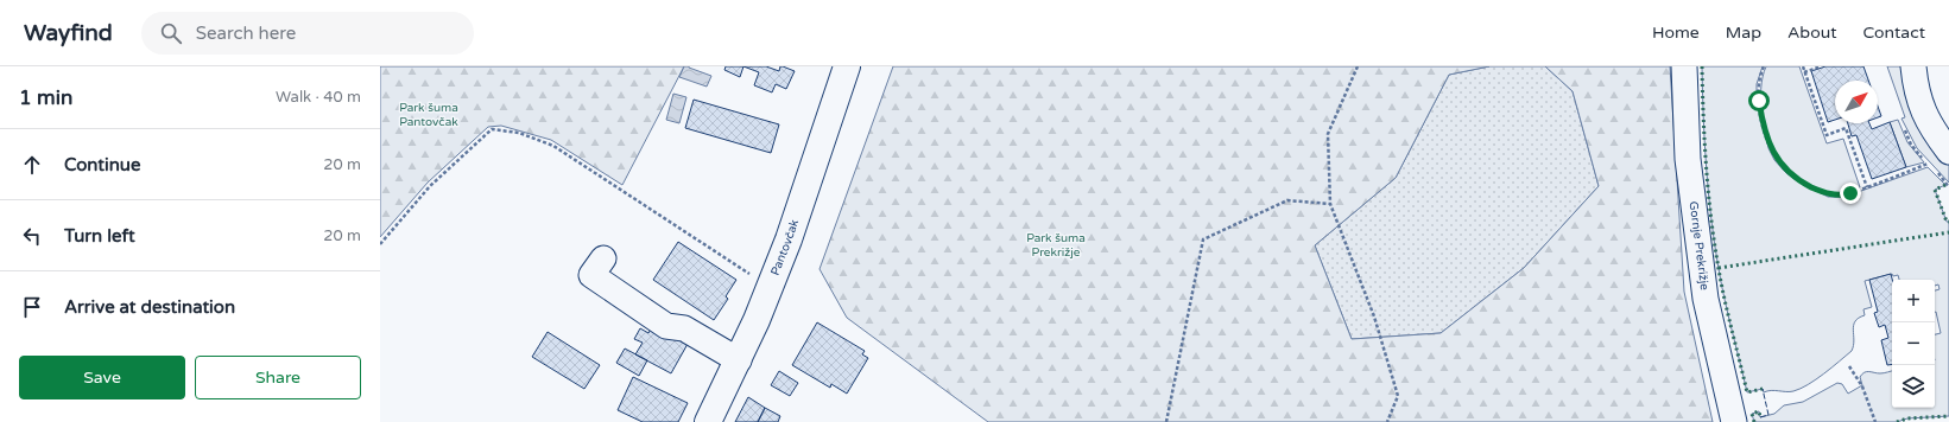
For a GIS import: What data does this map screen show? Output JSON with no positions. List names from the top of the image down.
{
  "streets": {
    "main road": ["Pantovčak"],
    "street": ["Gornje Prekrižje"]
  },
  "parks": ["Park šuma Pantovčak", "Park šuma Prekrižje"],
  "north": "top right",
  "page": {
    "header": "Wayfind",
    "search": "Search here",
    "nav": [
      "Home",
      "Map",
      "About",
      "Contact"
    ],
    "heading": ["1 min", "Walk · 40 m"],
    "list": [
      ["Continue", "20 m"],
      ["Turn left", "20 m"],
      "Arrive at destination"
    ],
    "map_buttons": ["+", "−"],
    "buttons": ["Save", "Share"]
  }
}
